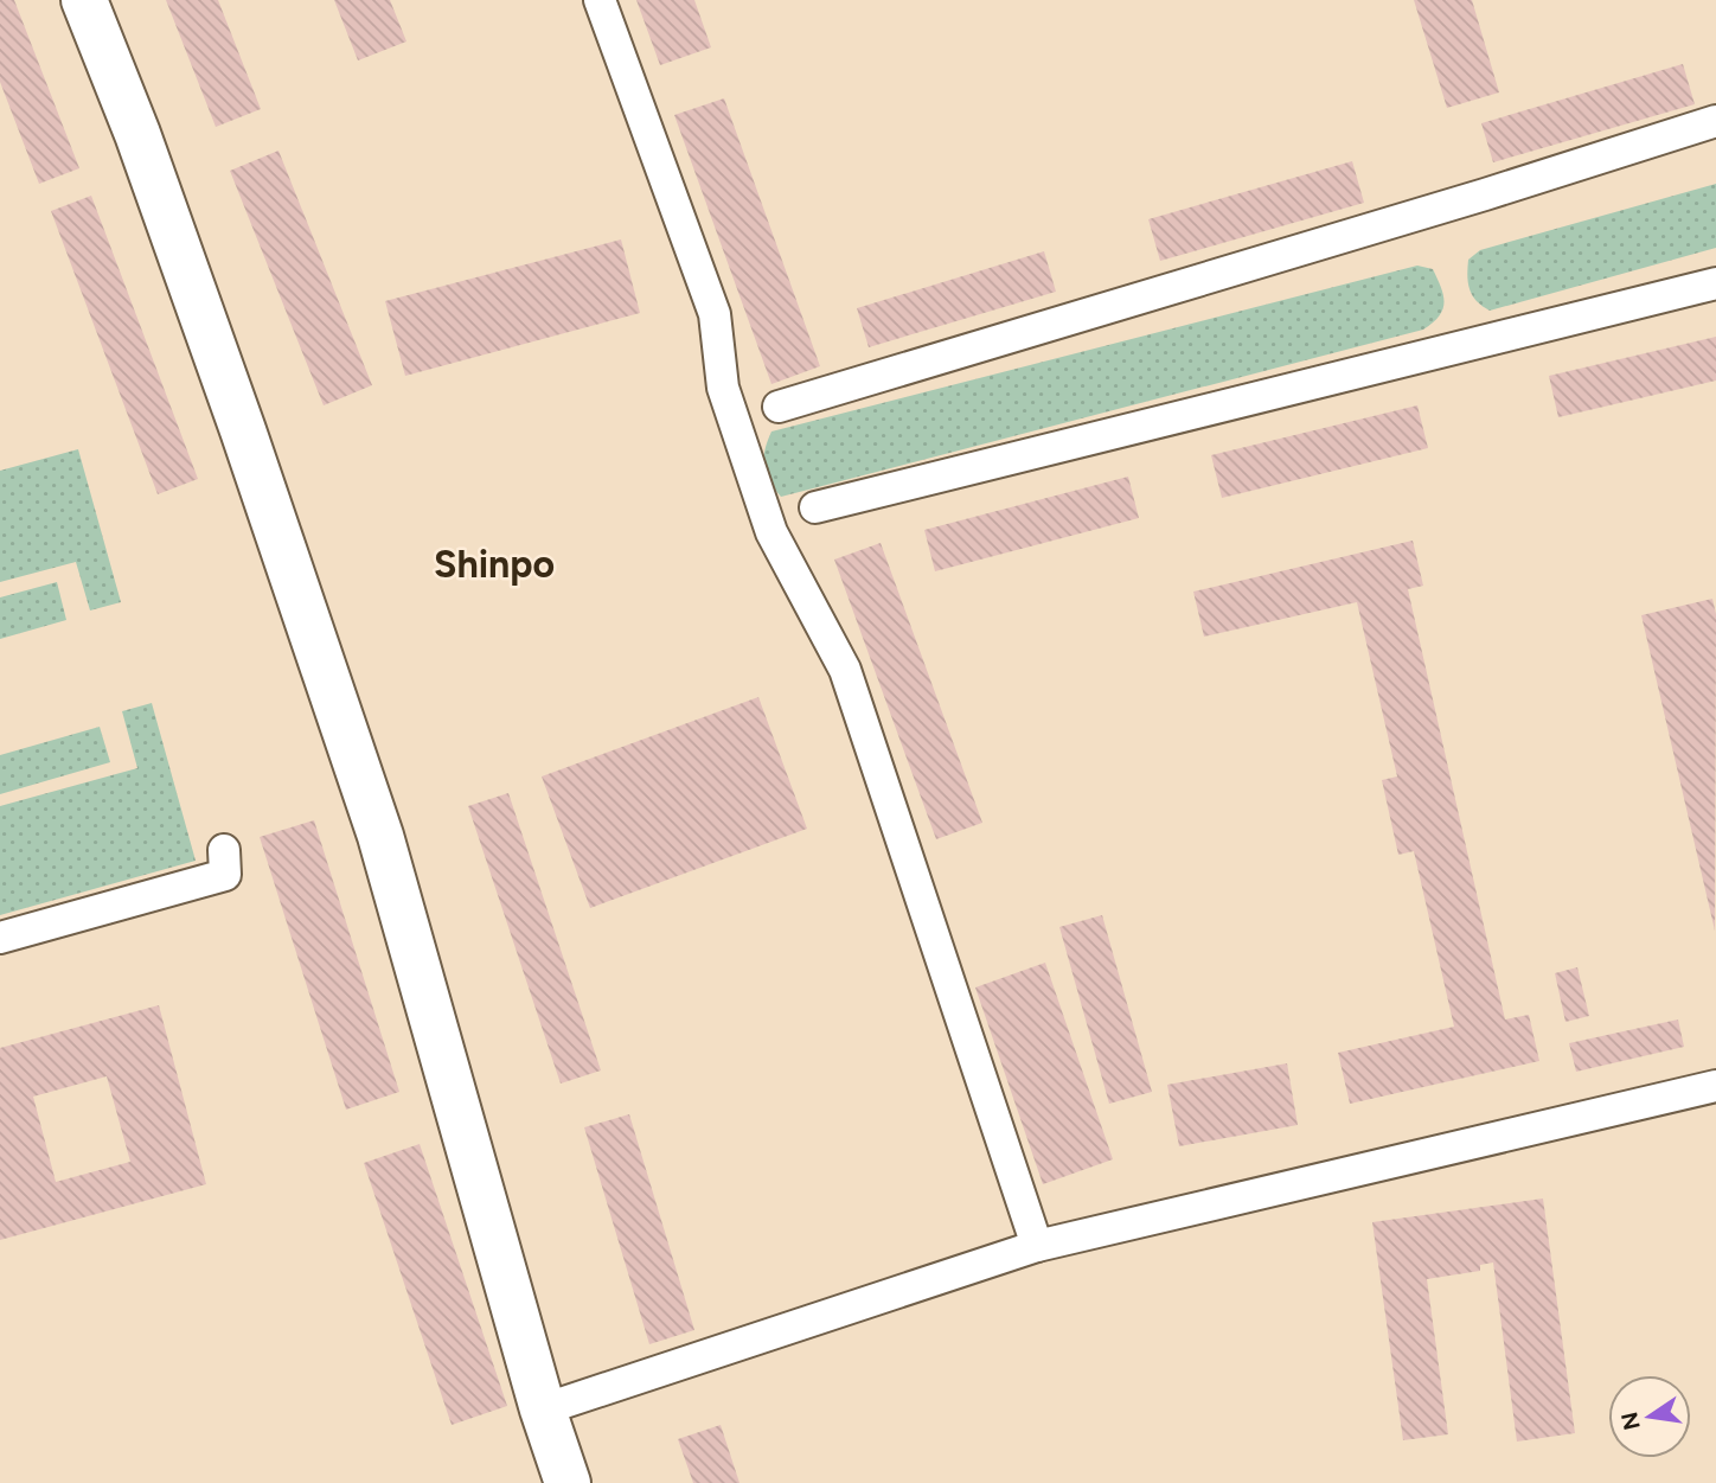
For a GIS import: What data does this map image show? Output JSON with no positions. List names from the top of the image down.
{
  "districts": ["Shinpo"],
  "north": "left"
}
